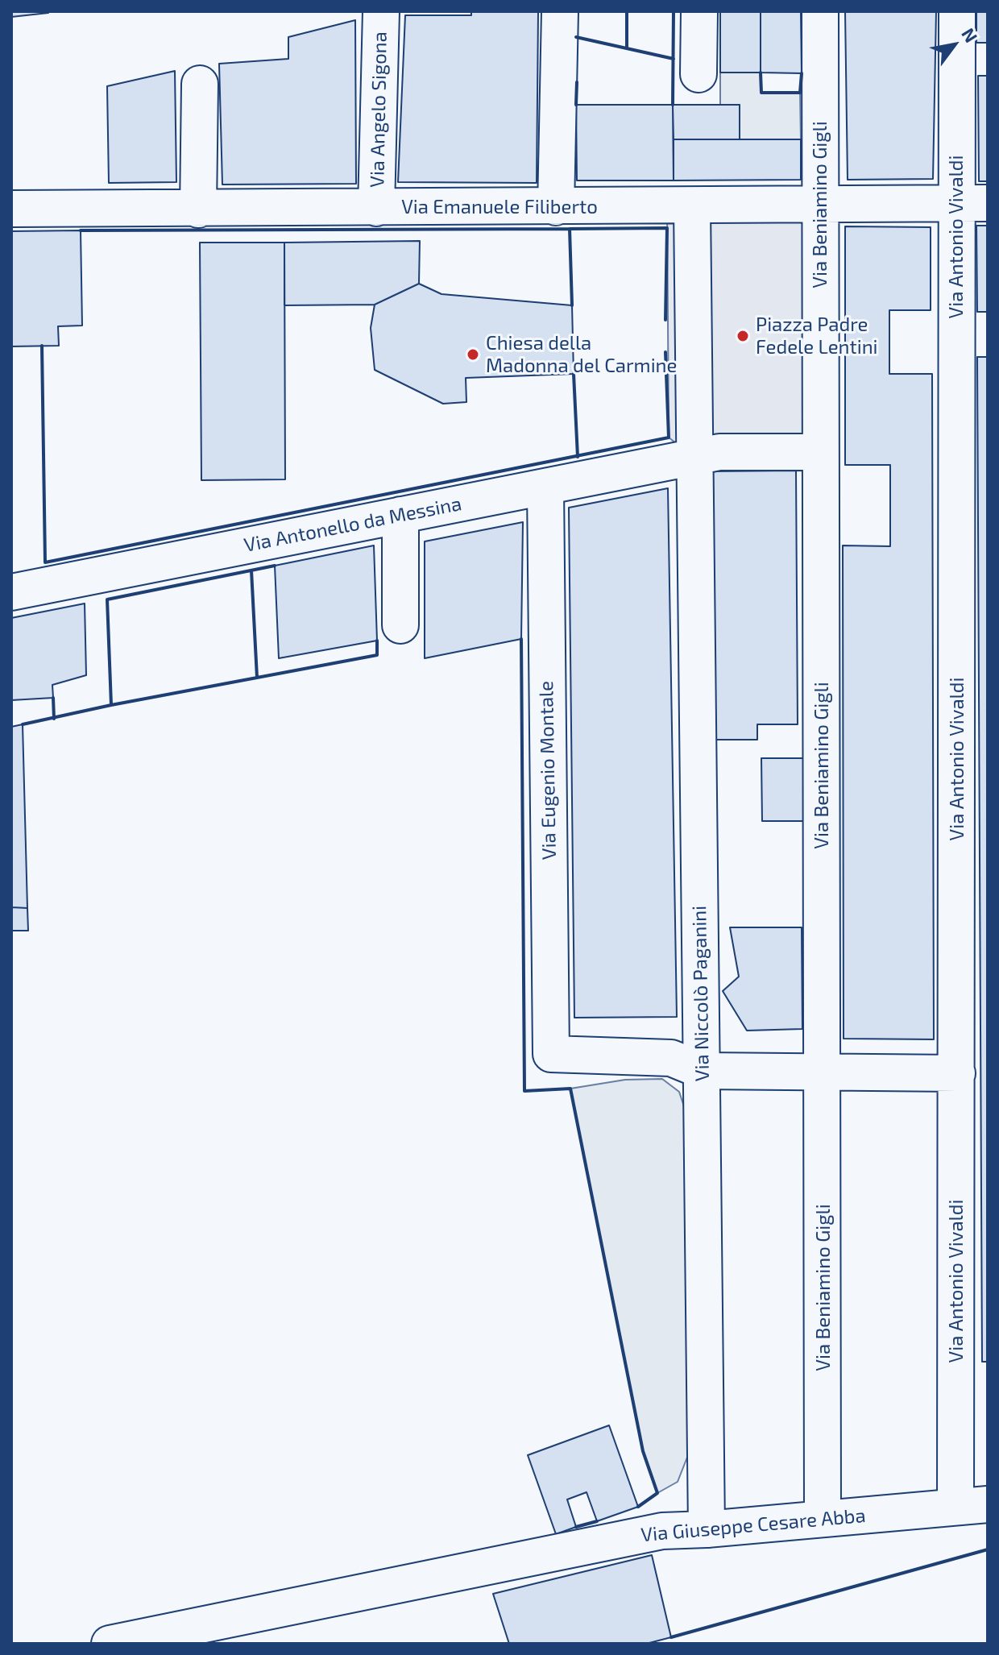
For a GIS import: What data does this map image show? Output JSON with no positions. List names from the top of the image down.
{
  "streets": {
    "street": [
      "Via Angelo Sigona",
      "Via Beniamino Gigli",
      "Via Emanuele Filiberto",
      "Via Antonio Vivaldi",
      "Via Antonello da Messina",
      "Via Eugenio Montale",
      "Via Niccolò Paganini",
      "Via Giuseppe Cesare Abba"
    ]
  },
  "crossings": [
    ["Via Angelo Sigona", "Via Emanuele Filiberto"],
    ["Via Beniamino Gigli", "Via Emanuele Filiberto"],
    ["Via Beniamino Gigli", "Via Antonello da Messina"],
    ["Via Beniamino Gigli", "Via Giuseppe Cesare Abba"],
    ["Via Emanuele Filiberto", "Via Antonio Vivaldi"],
    ["Via Emanuele Filiberto", "Via Niccolò Paganini"],
    ["Via Antonio Vivaldi", "Via Giuseppe Cesare Abba"],
    ["Via Antonello da Messina", "Via Eugenio Montale"],
    ["Via Antonello da Messina", "Via Niccolò Paganini"],
    ["Via Eugenio Montale", "Via Niccolò Paganini"],
    ["Via Niccolò Paganini", "Via Giuseppe Cesare Abba"]
  ],
  "places": ["Piazza Padre Fedele Lentini", "Chiesa della Madonna del Carmine"],
  "north": "top right"
}
